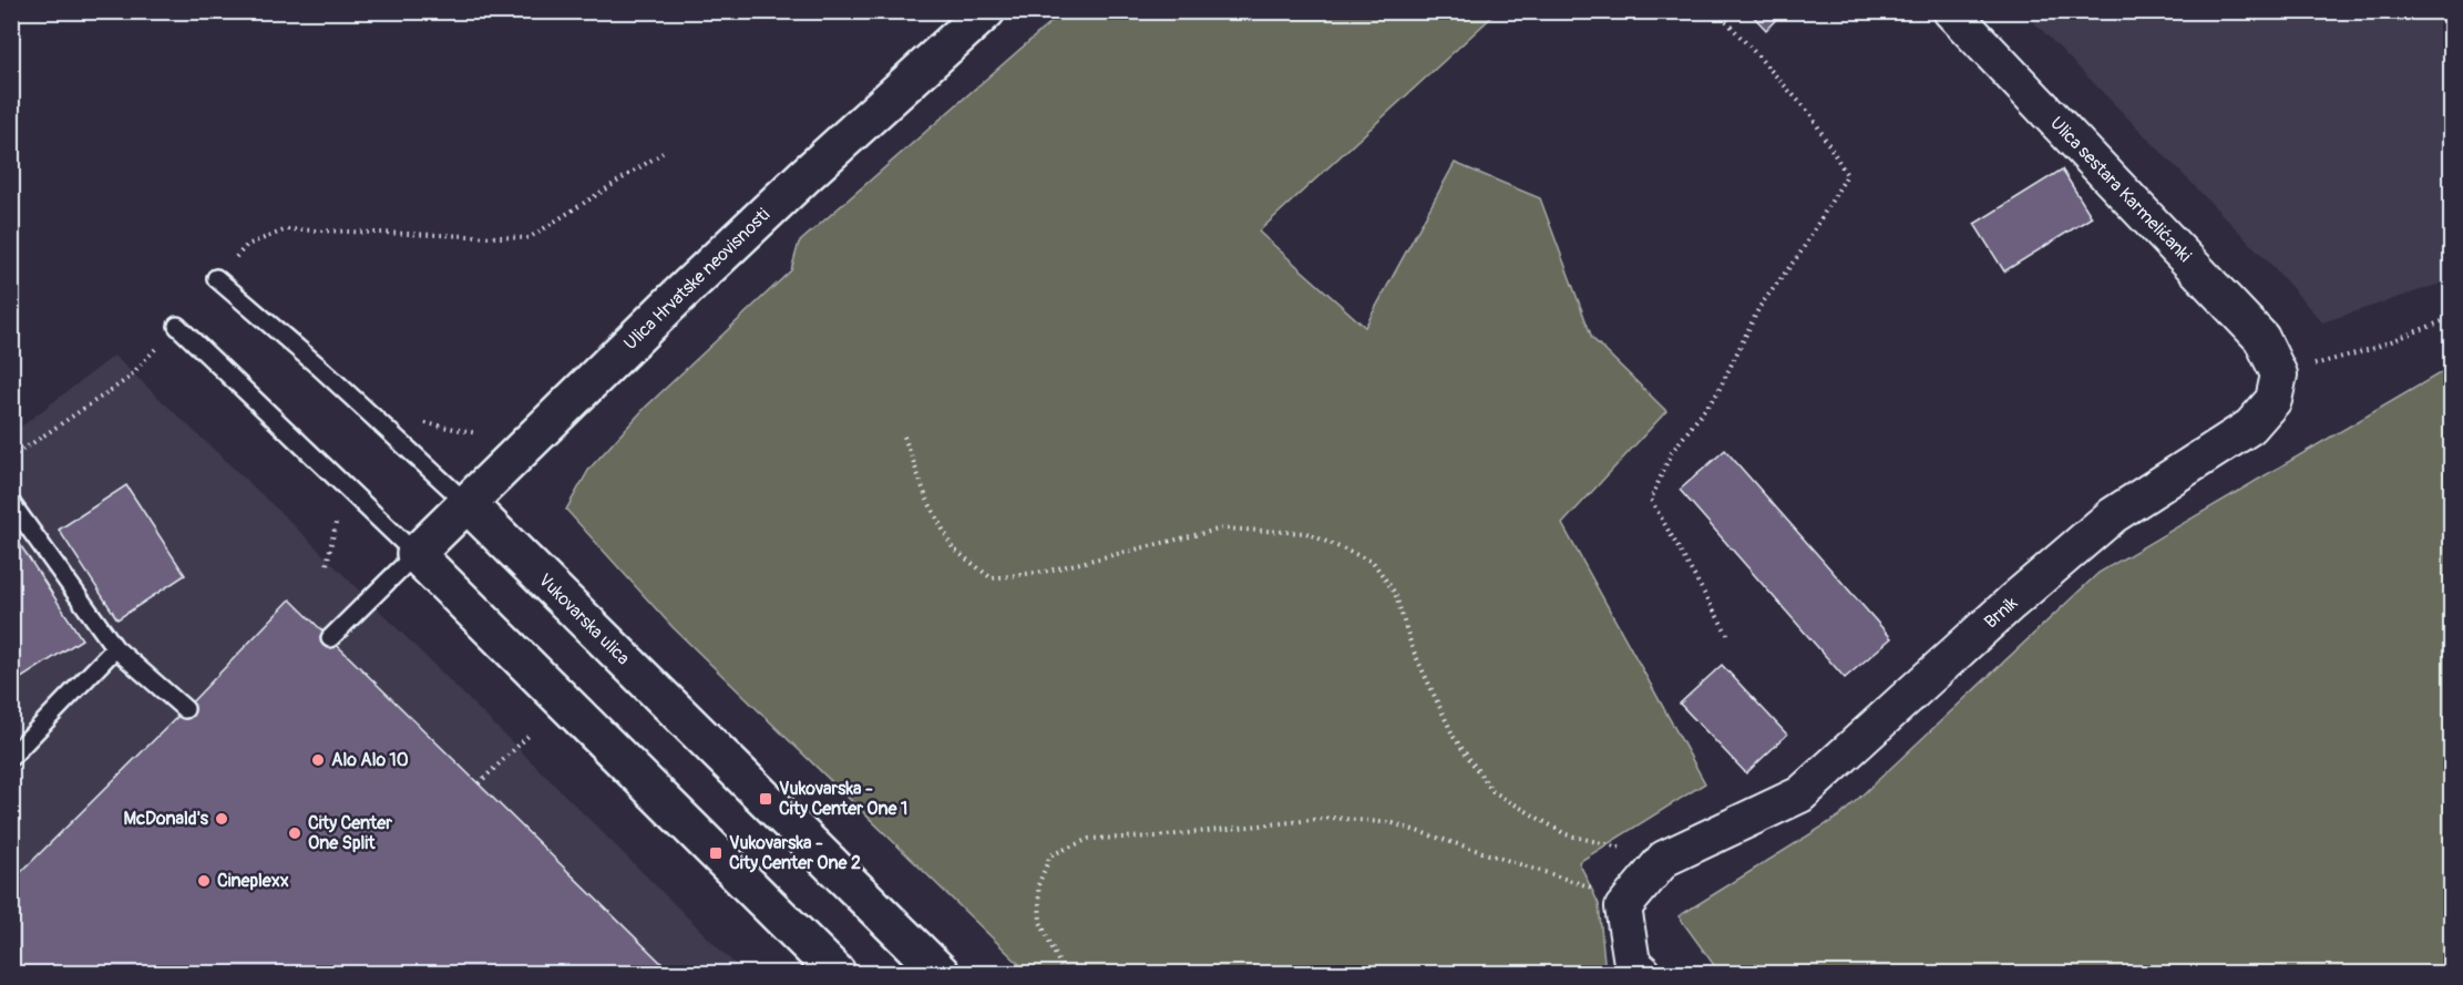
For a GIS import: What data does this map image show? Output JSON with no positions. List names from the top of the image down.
{
  "streets": {
    "street": [
      "Ulica sestara Karmelićanki",
      "Ulica Hrvatske neovisnosti",
      "Brnik",
      "Vukovarska ulica"
    ]
  },
  "crossings": [
    ["Ulica sestara Karmelićanki", "Brnik"],
    ["Ulica Hrvatske neovisnosti", "Vukovarska ulica"]
  ],
  "places": {
    "other": [
      "Alo Alo 10",
      "McDonald's",
      "City Center One Split",
      "Cineplexx"
    ],
    "transit": ["Vukovarska - City Center One 1", "Vukovarska - City Center One 2"]
  }
}
